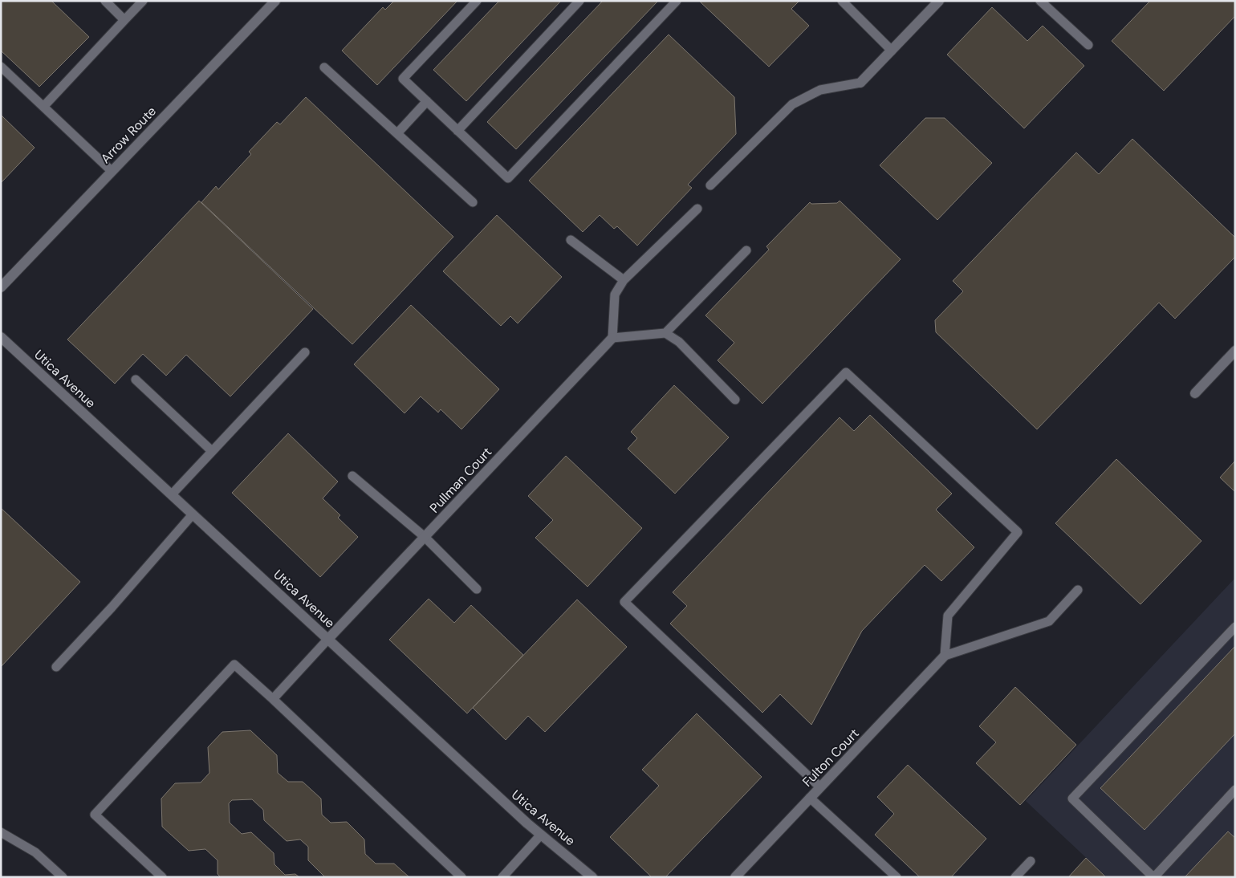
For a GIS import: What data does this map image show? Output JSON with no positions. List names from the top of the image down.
{
  "streets": {
    "street": [
      "Arrow Route",
      "Utica Avenue",
      "Pullman Court",
      "Fulton Court"
    ]
  },
  "crossings": [
    ["Utica Avenue", "Pullman Court"]
  ]
}
